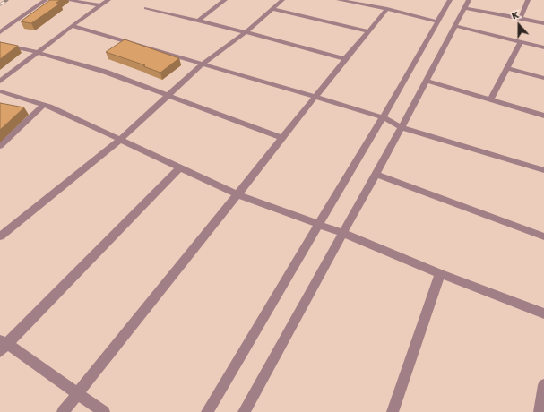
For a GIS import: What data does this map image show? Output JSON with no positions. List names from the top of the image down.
{
  "north": "top"
}
